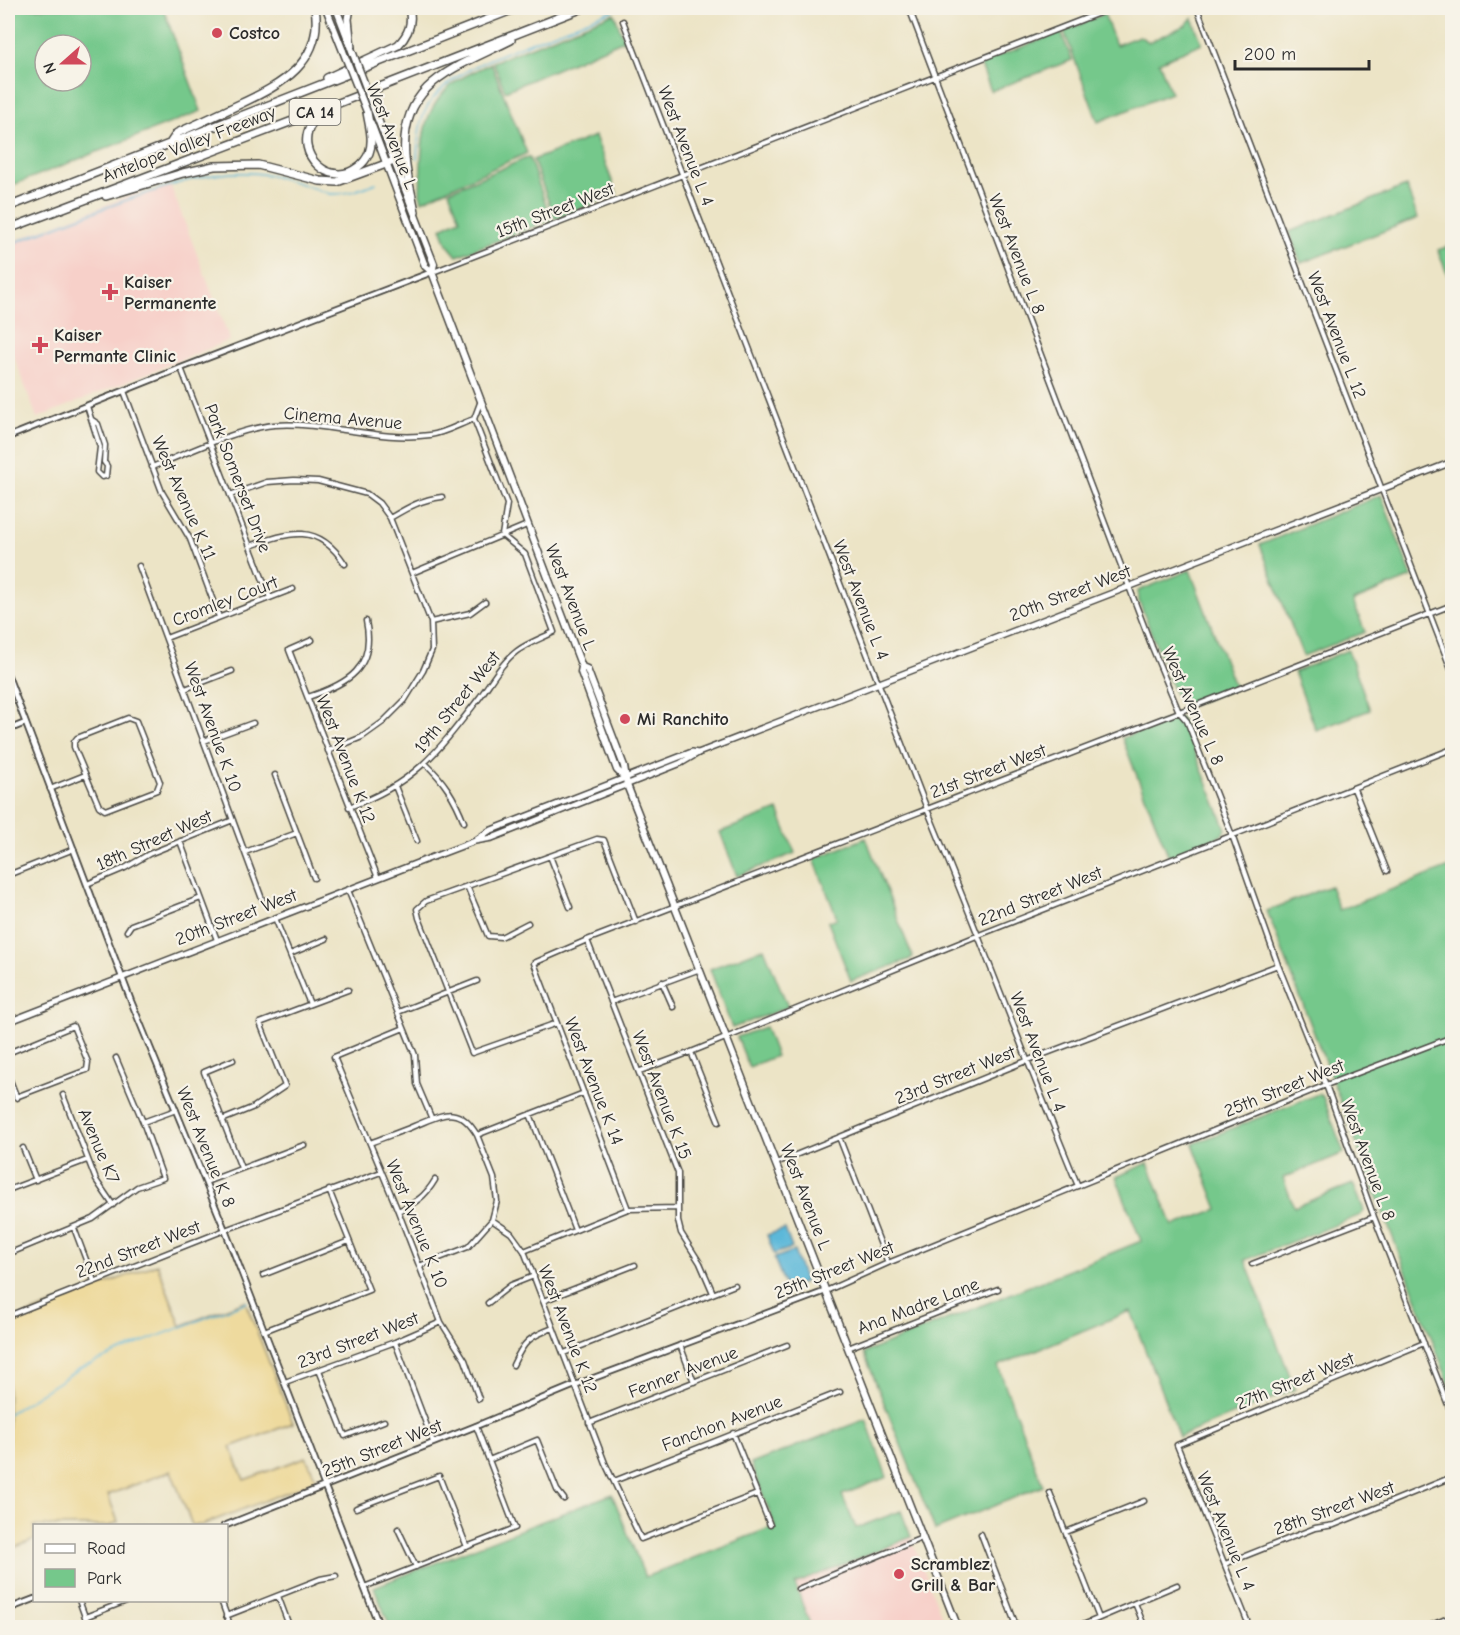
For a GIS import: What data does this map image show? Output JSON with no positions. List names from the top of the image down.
{
  "streets": {
    "highway": ["CA 14", "Antelope Valley Freeway"],
    "main road": ["West Avenue L", "20th Street West"],
    "street": [
      "West Avenue L 4",
      "15th Street West",
      "West Avenue L 8",
      "West Avenue L 12",
      "Cinema Avenue",
      "Park Somerset Drive",
      "West Avenue K 11",
      "Cromley Court",
      "19th Street West",
      "West Avenue K 10",
      "West Avenue K 12",
      "21st Street West",
      "18th Street West",
      "22nd Street West",
      "23rd Street West",
      "West Avenue K 14",
      "25th Street West",
      "West Avenue K 15",
      "Avenue K7",
      "West Avenue K 8",
      "Ana Madre Lane",
      "Fenner Avenue",
      "27th Street West",
      "Fanchon Avenue",
      "28th Street West"
    ]
  },
  "crossings": [
    ["West Avenue L", "15th Street West"],
    ["West Avenue L", "20th Street West"],
    ["West Avenue L", "19th Street West"],
    ["West Avenue L", "21st Street West"],
    ["West Avenue L", "22nd Street West"],
    ["West Avenue L", "23rd Street West"],
    ["West Avenue L", "25th Street West"],
    ["West Avenue L", "Ana Madre Lane"],
    ["West Avenue L 4", "15th Street West"],
    ["West Avenue L 4", "20th Street West"],
    ["West Avenue L 4", "21st Street West"],
    ["West Avenue L 4", "22nd Street West"],
    ["West Avenue L 4", "23rd Street West"],
    ["West Avenue L 4", "25th Street West"],
    ["West Avenue L 4", "27th Street West"],
    ["West Avenue L 4", "28th Street West"],
    ["15th Street West", "West Avenue L 8"],
    ["15th Street West", "Park Somerset Drive"],
    ["15th Street West", "West Avenue K 11"],
    ["West Avenue L 8", "20th Street West"],
    ["West Avenue L 8", "21st Street West"],
    ["West Avenue L 8", "22nd Street West"],
    ["West Avenue L 8", "23rd Street West"],
    ["West Avenue L 8", "25th Street West"],
    ["West Avenue L 8", "27th Street West"],
    ["West Avenue L 12", "20th Street West"],
    ["West Avenue L 12", "21st Street West"],
    ["Cinema Avenue", "Park Somerset Drive"],
    ["Cinema Avenue", "West Avenue K 11"],
    ["Park Somerset Drive", "Cromley Court"],
    ["West Avenue K 11", "Cromley Court"],
    ["20th Street West", "West Avenue K 12"],
    ["20th Street West", "West Avenue K 8"],
    ["Cromley Court", "West Avenue K 10"],
    ["19th Street West", "West Avenue K 12"],
    ["West Avenue K 10", "18th Street West"],
    ["West Avenue K 10", "22nd Street West"],
    ["West Avenue K 10", "23rd Street West"],
    ["West Avenue K 12", "25th Street West"],
    ["West Avenue K 12", "Fenner Avenue"],
    ["West Avenue K 12", "Fanchon Avenue"],
    ["21st Street West", "West Avenue K 14"],
    ["21st Street West", "West Avenue K 15"],
    ["18th Street West", "West Avenue K 8"],
    ["22nd Street West", "West Avenue K 15"],
    ["22nd Street West", "West Avenue K 8"],
    ["23rd Street West", "West Avenue K 8"],
    ["25th Street West", "West Avenue K 8"]
  ],
  "places": {
    "other": ["Costco", "Mi Ranchito", "Scramblez Grill & Bar"],
    "health": ["Kaiser Permanente", "Kaiser Permante Clinic"]
  },
  "legend": ["Road", "Park"],
  "scale_bar": "200 m",
  "north": "left"
}
